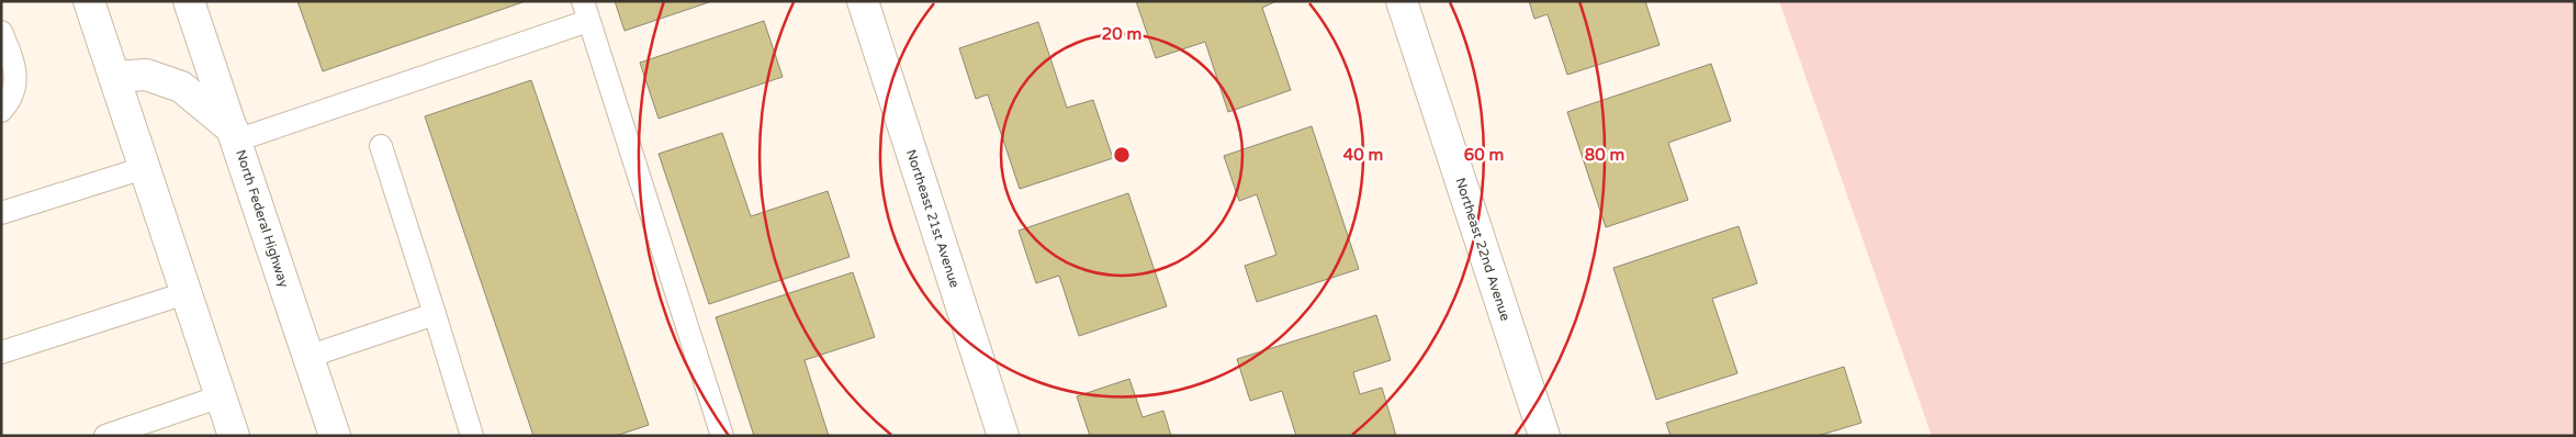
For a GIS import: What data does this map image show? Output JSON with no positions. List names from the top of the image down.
{
  "streets": {
    "main road": ["North Federal Highway", "Northeast 21st Avenue", "Northeast 22nd Avenue"]
  },
  "rings": [
    "20 m",
    "40 m",
    "60 m",
    "80 m"
  ]
}
